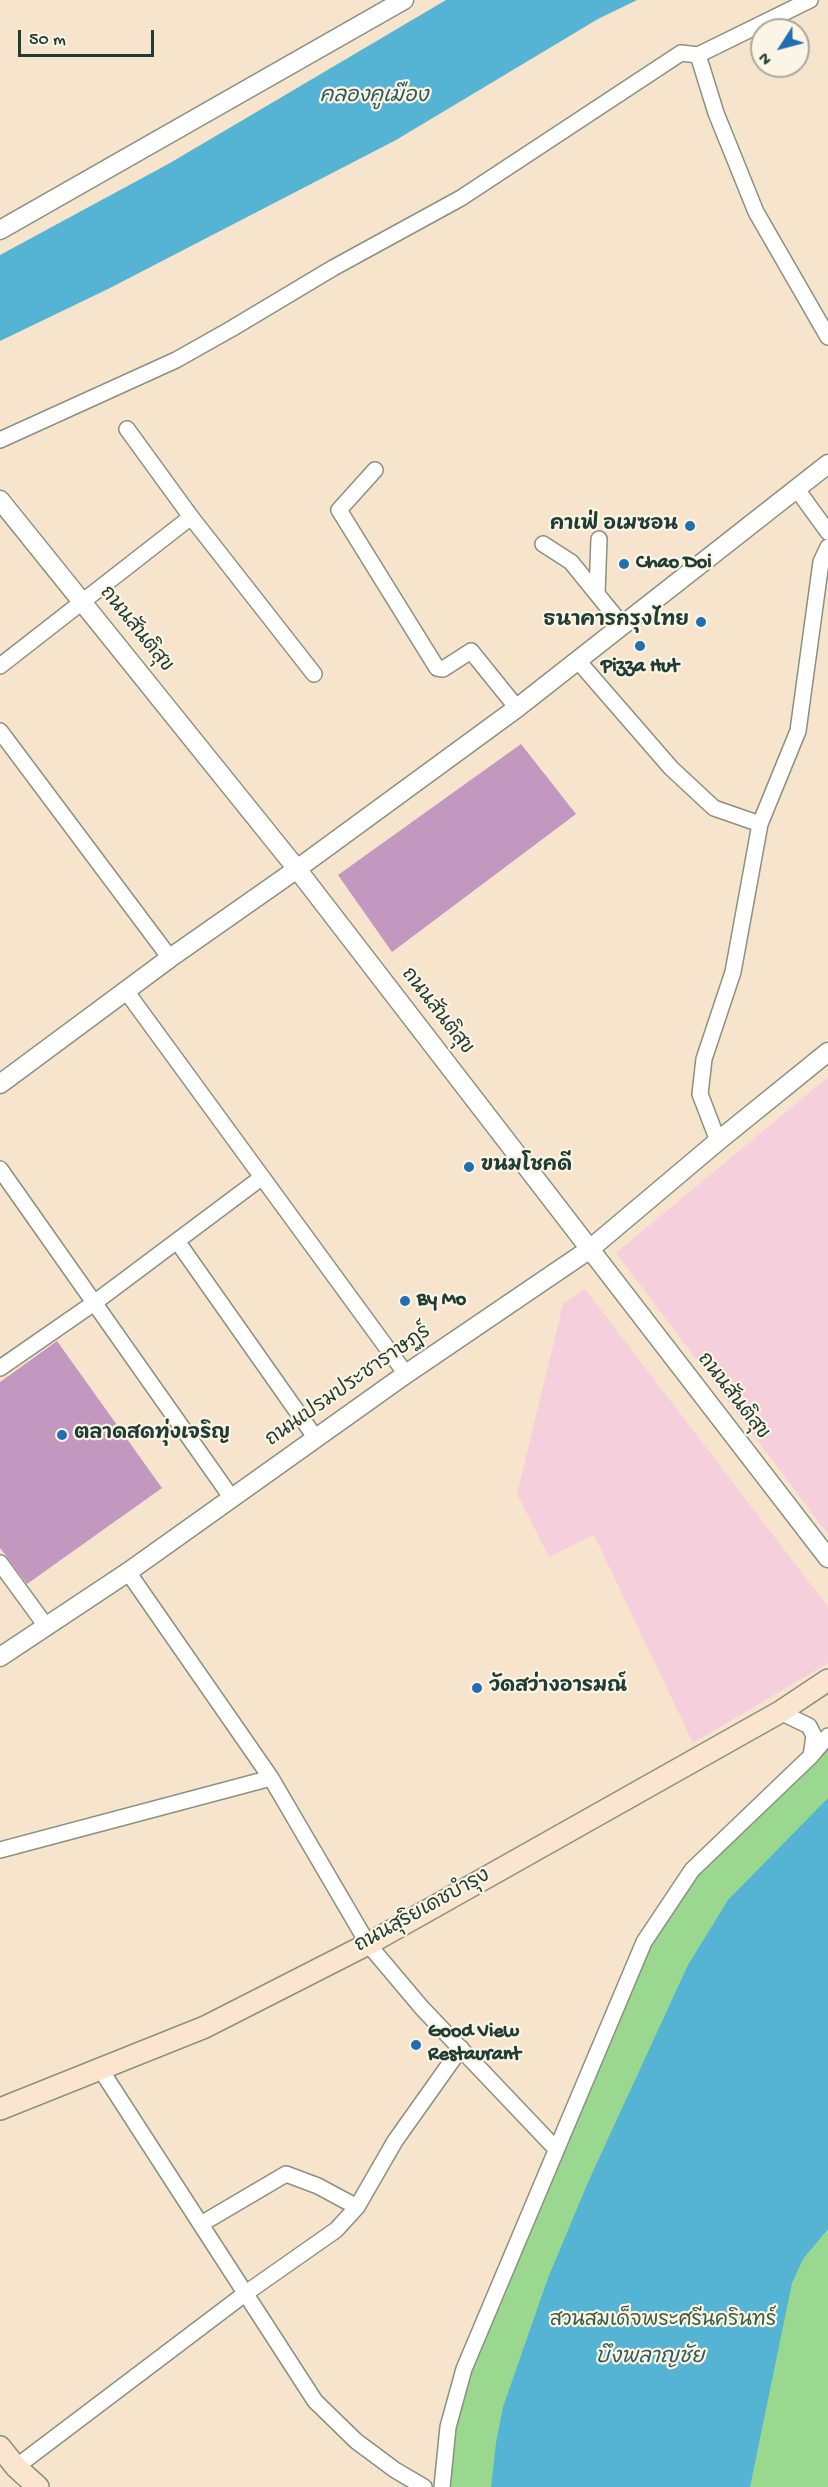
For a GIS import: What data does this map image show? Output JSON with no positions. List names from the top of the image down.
{
  "streets": {
    "main road": ["ถนนสุริยเดชบำรุง"],
    "street": ["ถนนสันติสุข", "ถนนเปรมประชาราษฏร์"]
  },
  "crossings": [
    ["ถนนสันติสุข", "ถนนเปรมประชาราษฏร์"]
  ],
  "water": ["คลองคูเมือง", "บึงพลาญชัย"],
  "parks": ["สวนสมเด็จพระศรีนครินทร์"],
  "places": [
    "คาเฟ่ อเมซอน",
    "Chao Doi",
    "ธนาคารกรุงไทย",
    "Pizza Hut",
    "ขนมโชคดี",
    "By Mo",
    "ตลาดสดทุ่งเจริญ",
    "วัดสว่างอารมณ์",
    "Good View Restaurant"
  ],
  "scale_bar": "50 m",
  "north": "bottom left"
}
